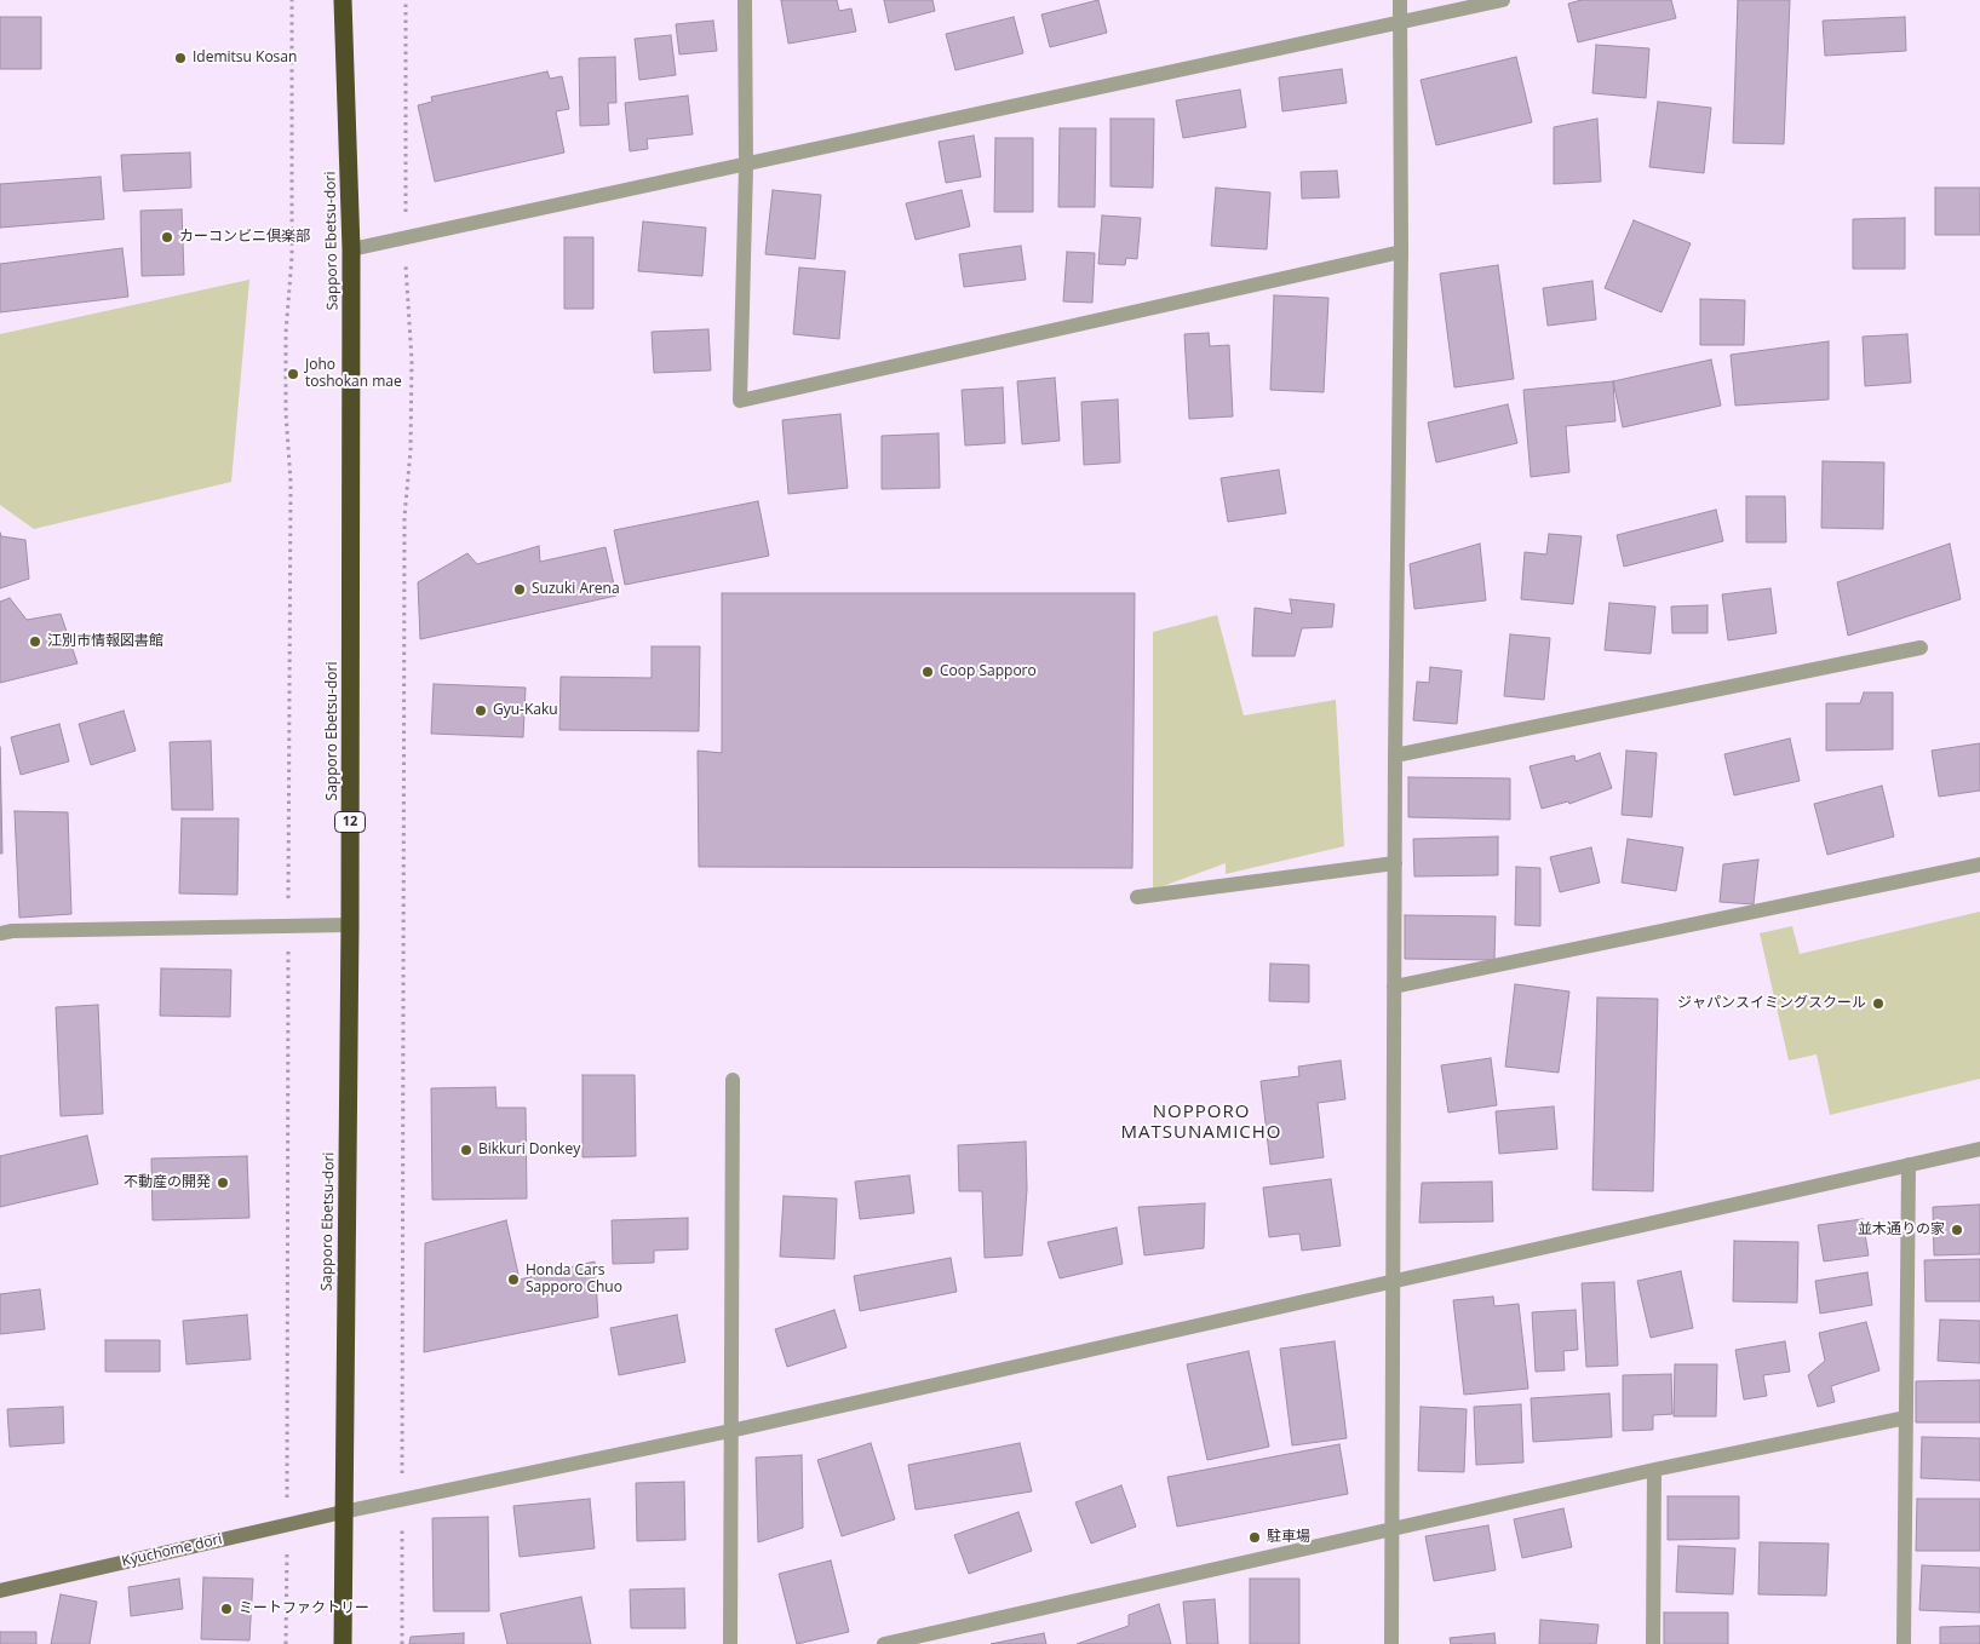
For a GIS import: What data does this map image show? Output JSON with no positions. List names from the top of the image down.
{
  "streets": {
    "highway": ["Sapporo Ebetsu-dori", "12"],
    "street": ["Kyuchome dori"]
  },
  "crossings": [
    ["Sapporo Ebetsu-dori", "Kyuchome dori"]
  ],
  "districts": ["NOPPORO MATSUNAMICHO"],
  "places": [
    "Idemitsu Kosan",
    "カーコンビニ倶楽部",
    "Joho toshokan mae",
    "Suzuki Arena",
    "江別市情報図書館",
    "Coop Sapporo",
    "Gyu-Kaku",
    "ジャパンスイミングスクール",
    "Bikkuri Donkey",
    "不動産の開発",
    "並木通りの家",
    "Honda Cars Sapporo Chuo",
    "駐車場",
    "ミートファクトリー"
  ]
}
